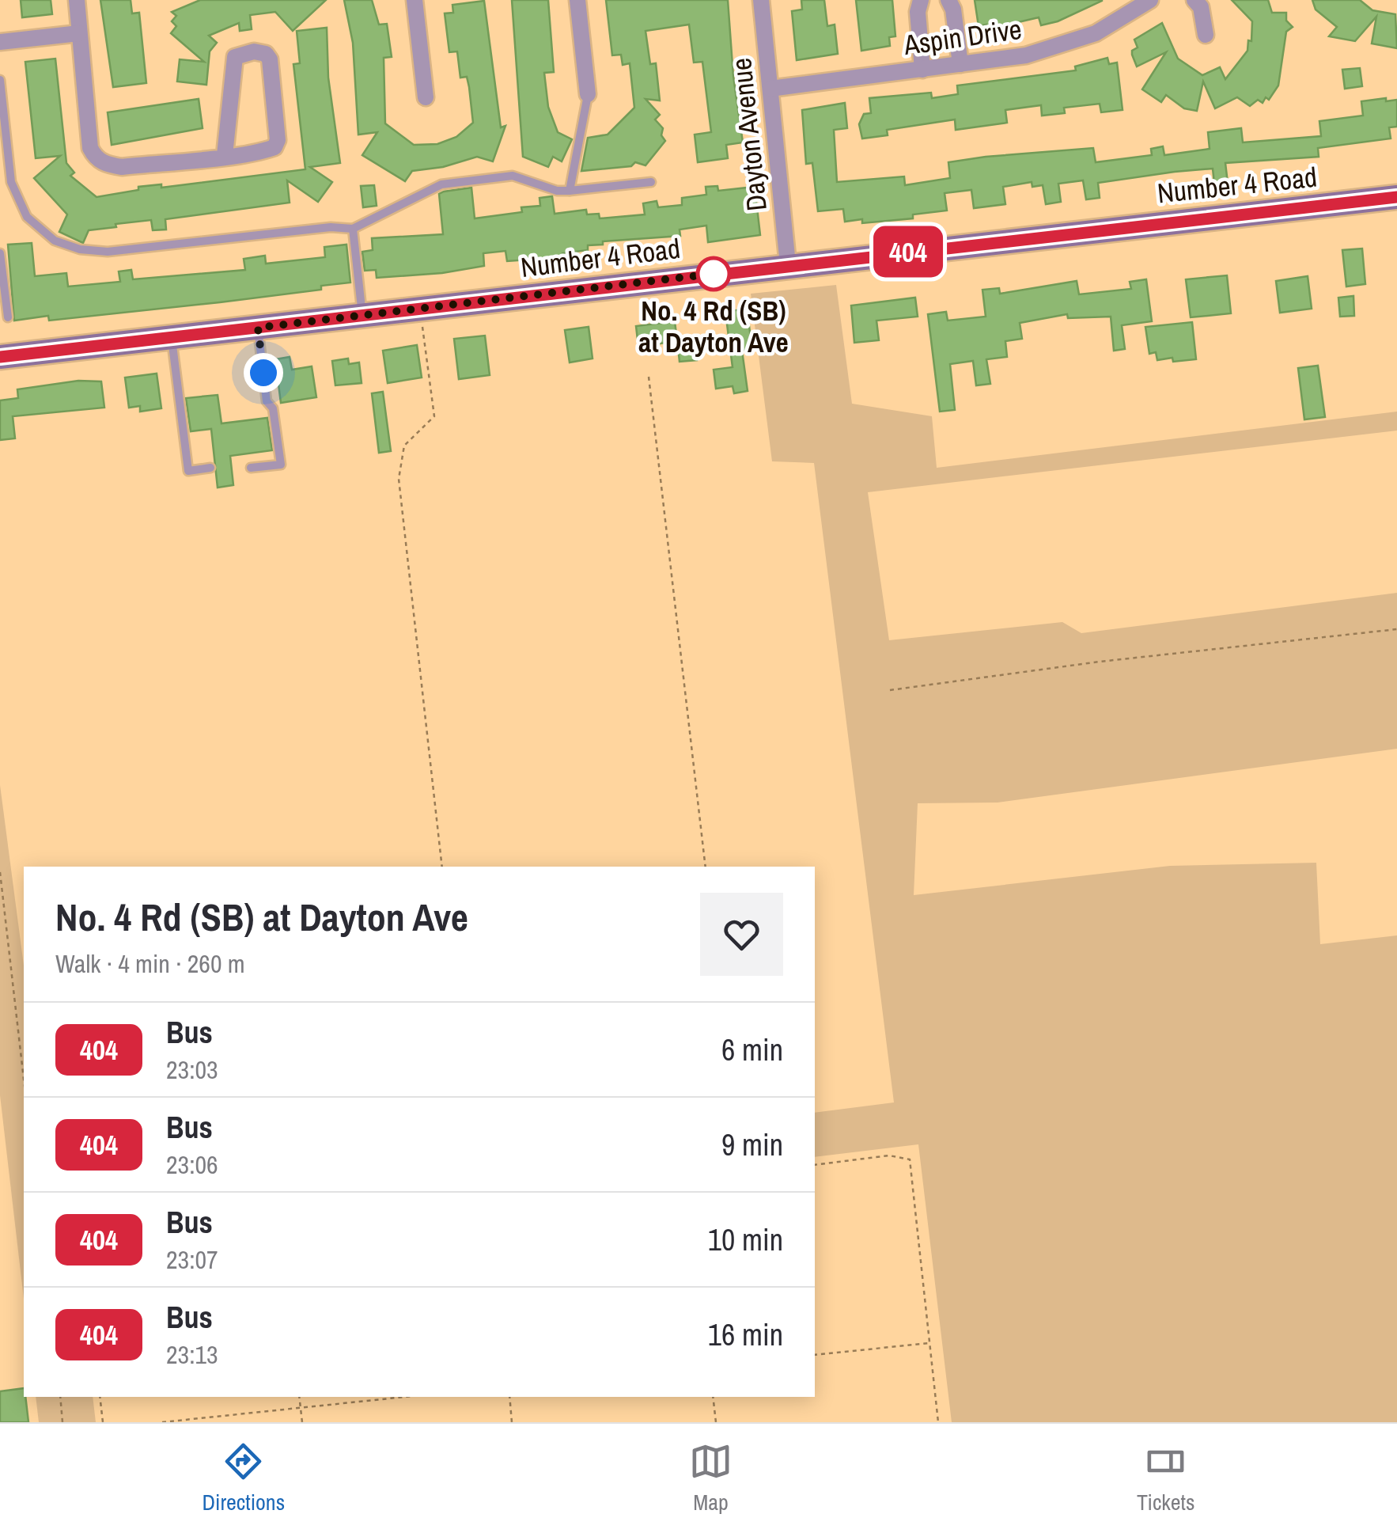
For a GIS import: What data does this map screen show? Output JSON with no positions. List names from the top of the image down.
{
  "streets": {
    "main road": ["Number 4 Road"],
    "street": ["Aspin Drive", "Dayton Avenue"]
  },
  "crossings": [
    ["Aspin Drive", "Dayton Avenue"],
    ["Dayton Avenue", "Number 4 Road"]
  ],
  "places": ["No. 4 Rd (SB) at Dayton Ave"],
  "lines": ["bus line 404"],
  "page": {
    "on_map": "404",
    "heading": ["No. 4 Rd (SB) at Dayton Ave", "Walk · 4 min · 260 m"],
    "list": [
      {
        "mark": "404",
        "name": "Bus",
        "note": "23:03",
        "value": "6 min"
      },
      {
        "mark": "404",
        "name": "Bus",
        "note": "23:06",
        "value": "9 min"
      },
      {
        "mark": "404",
        "name": "Bus",
        "note": "23:07",
        "value": "10 min"
      },
      {
        "mark": "404",
        "name": "Bus",
        "note": "23:13",
        "value": "16 min"
      }
    ],
    "tabs": ["Directions", "Map", "Tickets"]
  }
}
